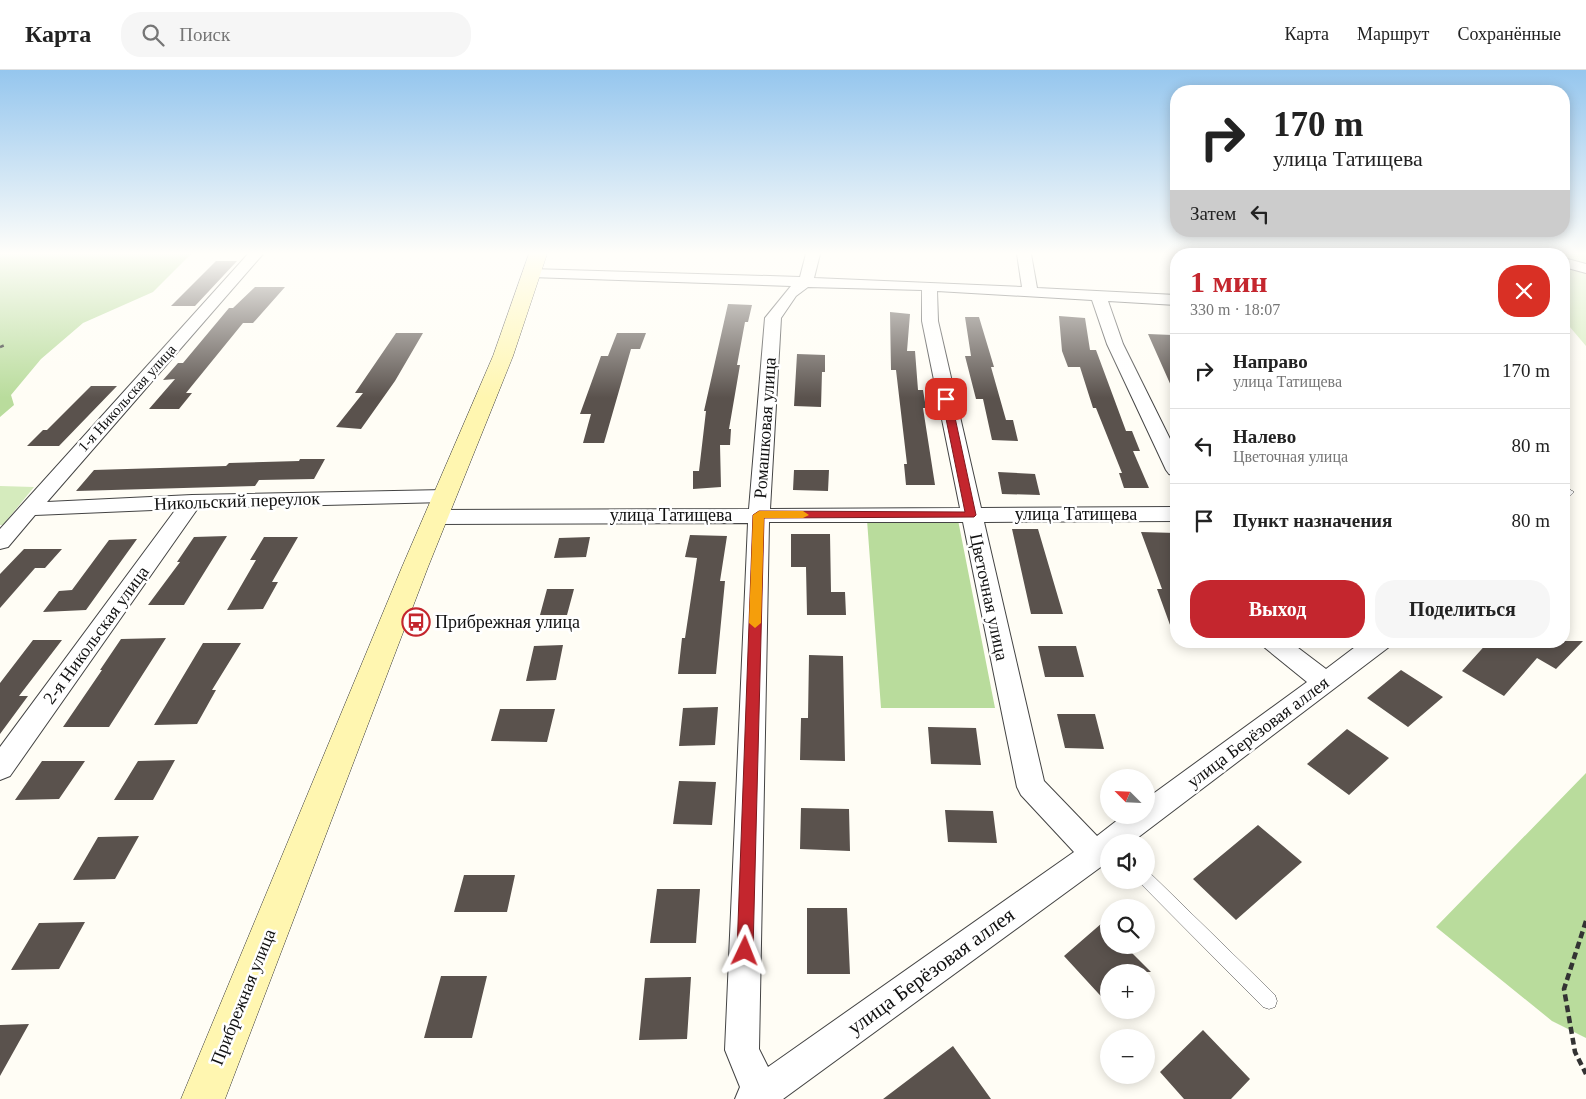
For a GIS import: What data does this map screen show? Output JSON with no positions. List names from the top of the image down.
{
  "streets": {
    "street": [
      "1-я Никольская улица",
      "Ромашковая улица",
      "Никольский переулок",
      "улица Татищева",
      "Цветочная улица",
      "2-я Никольская улица",
      "улица Берёзовая аллея",
      "Прибрежная улица"
    ]
  },
  "crossings": [
    ["1-я Никольская улица", "Никольский переулок"],
    ["Ромашковая улица", "улица Татищева"],
    ["Ромашковая улица", "улица Берёзовая аллея"],
    ["Никольский переулок", "улица Татищева"],
    ["Никольский переулок", "2-я Никольская улица"],
    ["Никольский переулок", "Прибрежная улица"],
    ["улица Татищева", "Цветочная улица"],
    ["улица Татищева", "Прибрежная улица"]
  ],
  "places": {
    "bus stop": ["Прибрежная улица"]
  },
  "north": "top left",
  "page": {
    "header": "Карта",
    "search": "Поиск",
    "nav": ["Карта", "Маршрут", "Сохранённые"],
    "turn": ["170 m", "улица Татищева"],
    "then": "Затем",
    "heading": ["1 мин", "330 m · 18:07"],
    "list": [
      {
        "name": "Направо",
        "note": "улица Татищева",
        "value": "170 m"
      },
      {
        "name": "Налево",
        "note": "Цветочная улица",
        "value": "80 m"
      },
      {
        "name": "Пункт назначения",
        "value": "80 m"
      }
    ],
    "buttons": ["Выход", "Поделиться"],
    "map_buttons": ["+", "−"]
  }
}
